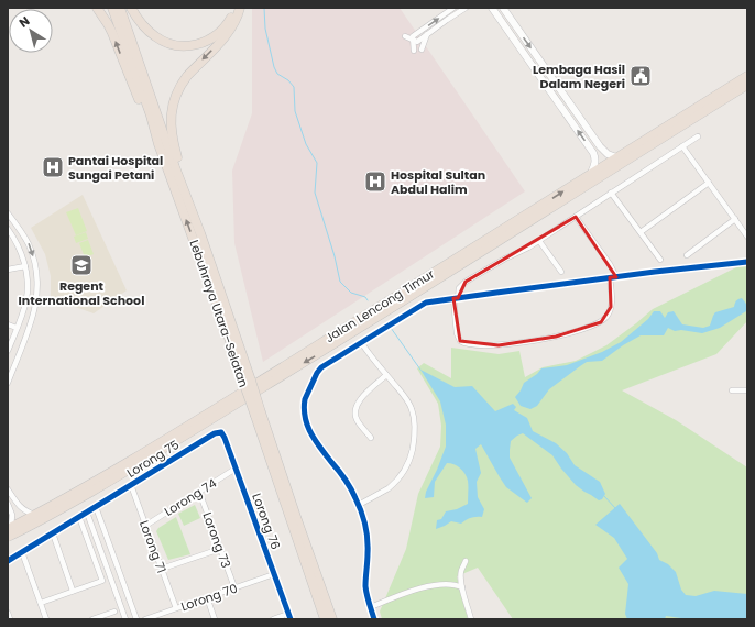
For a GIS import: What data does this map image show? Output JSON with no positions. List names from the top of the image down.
{
  "streets": {
    "highway": ["Jalan Lencong Timur", "Lebuhraya Utara–Selatan"],
    "street": [
      "Lorong 75",
      "Lorong 74",
      "Lorong 76",
      "Lorong 73",
      "Lorong 71",
      "Lorong 70"
    ]
  },
  "crossings": [
    ["Lorong 75", "Lorong 76"],
    ["Lorong 75", "Lorong 71"],
    ["Lorong 74", "Lorong 76"],
    ["Lorong 74", "Lorong 73"],
    ["Lorong 74", "Lorong 71"],
    ["Lorong 76", "Lorong 70"],
    ["Lorong 73", "Lorong 70"],
    ["Lorong 71", "Lorong 70"]
  ],
  "places": {
    "public building": ["Lembaga Hasil Dalam Negeri"],
    "hospital": ["Pantai Hospital Sungai Petani", "Hospital Sultan Abdul Halim"],
    "school or university": ["Regent International School"]
  },
  "north": "top left"
}
